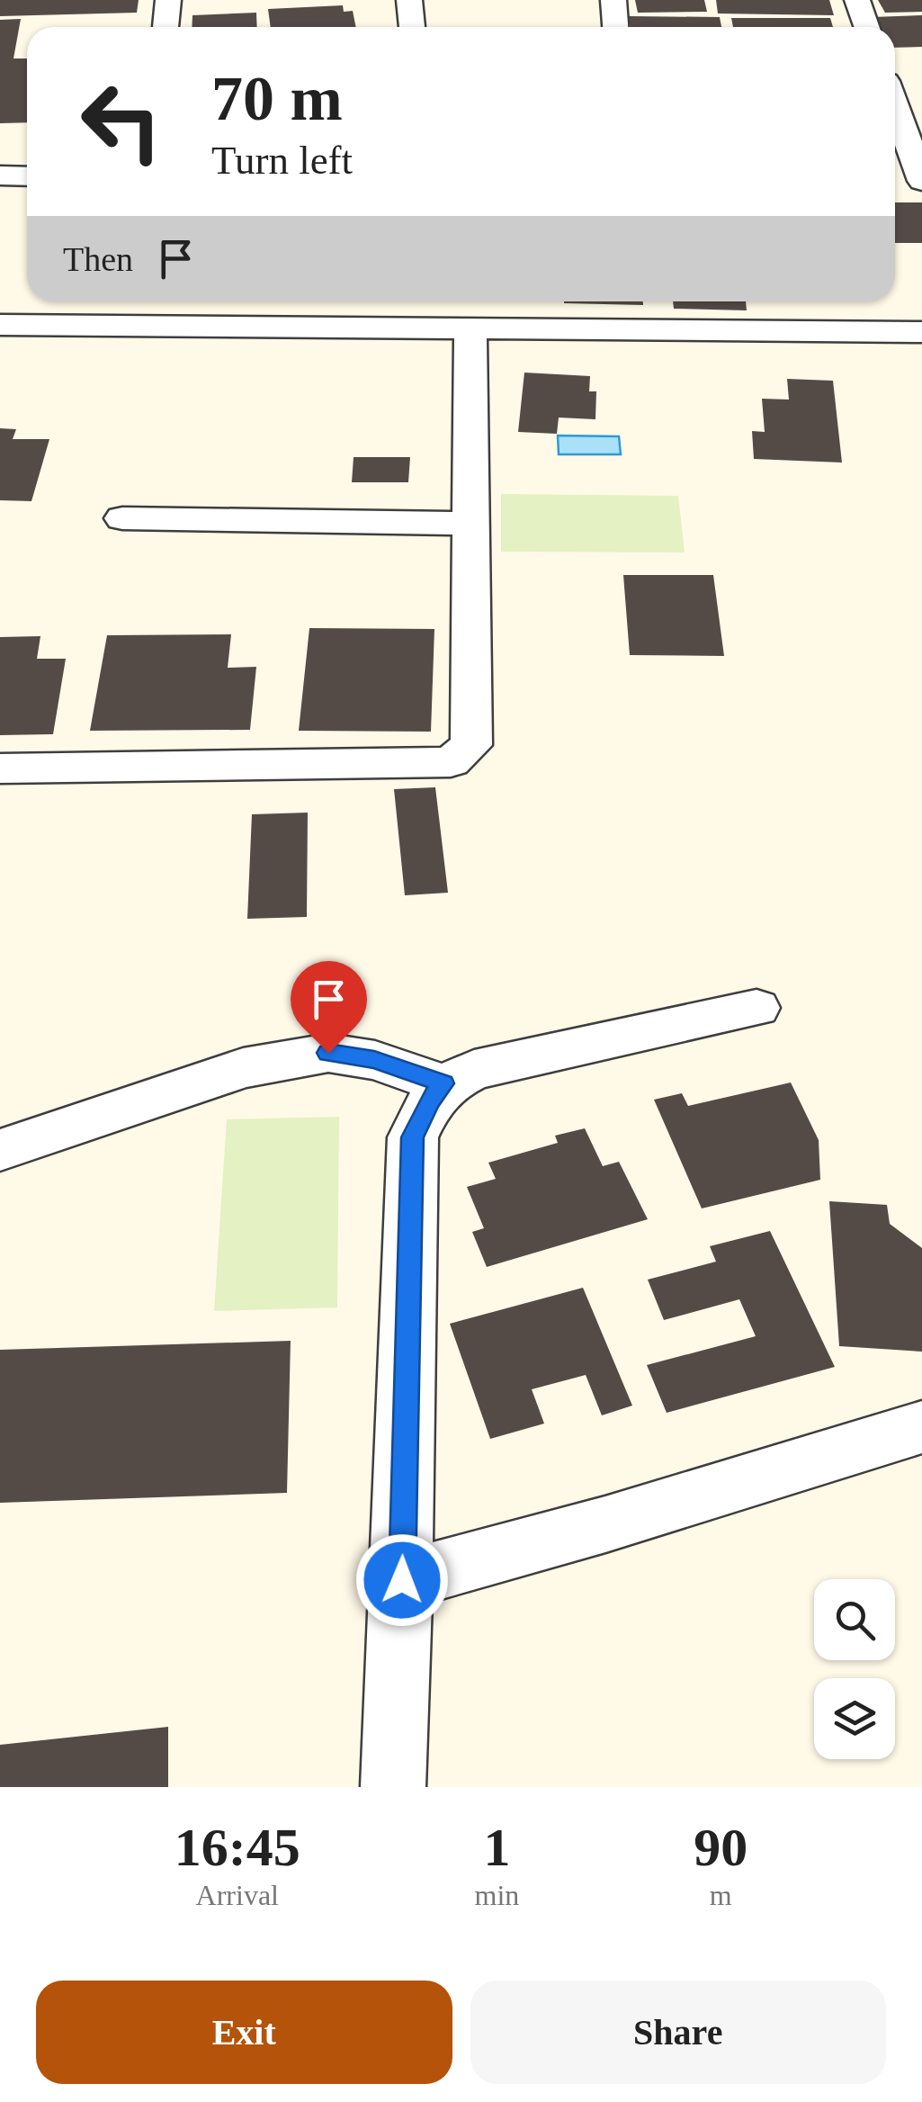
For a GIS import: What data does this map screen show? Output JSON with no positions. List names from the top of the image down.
{
  "page": {
    "turn": ["70 m", "Turn left"],
    "then": "Then",
    "eta": [
      "16:45",
      "Arrival",
      "1",
      "min",
      "90",
      "m"
    ],
    "buttons": ["Exit", "Share"]
  }
}
